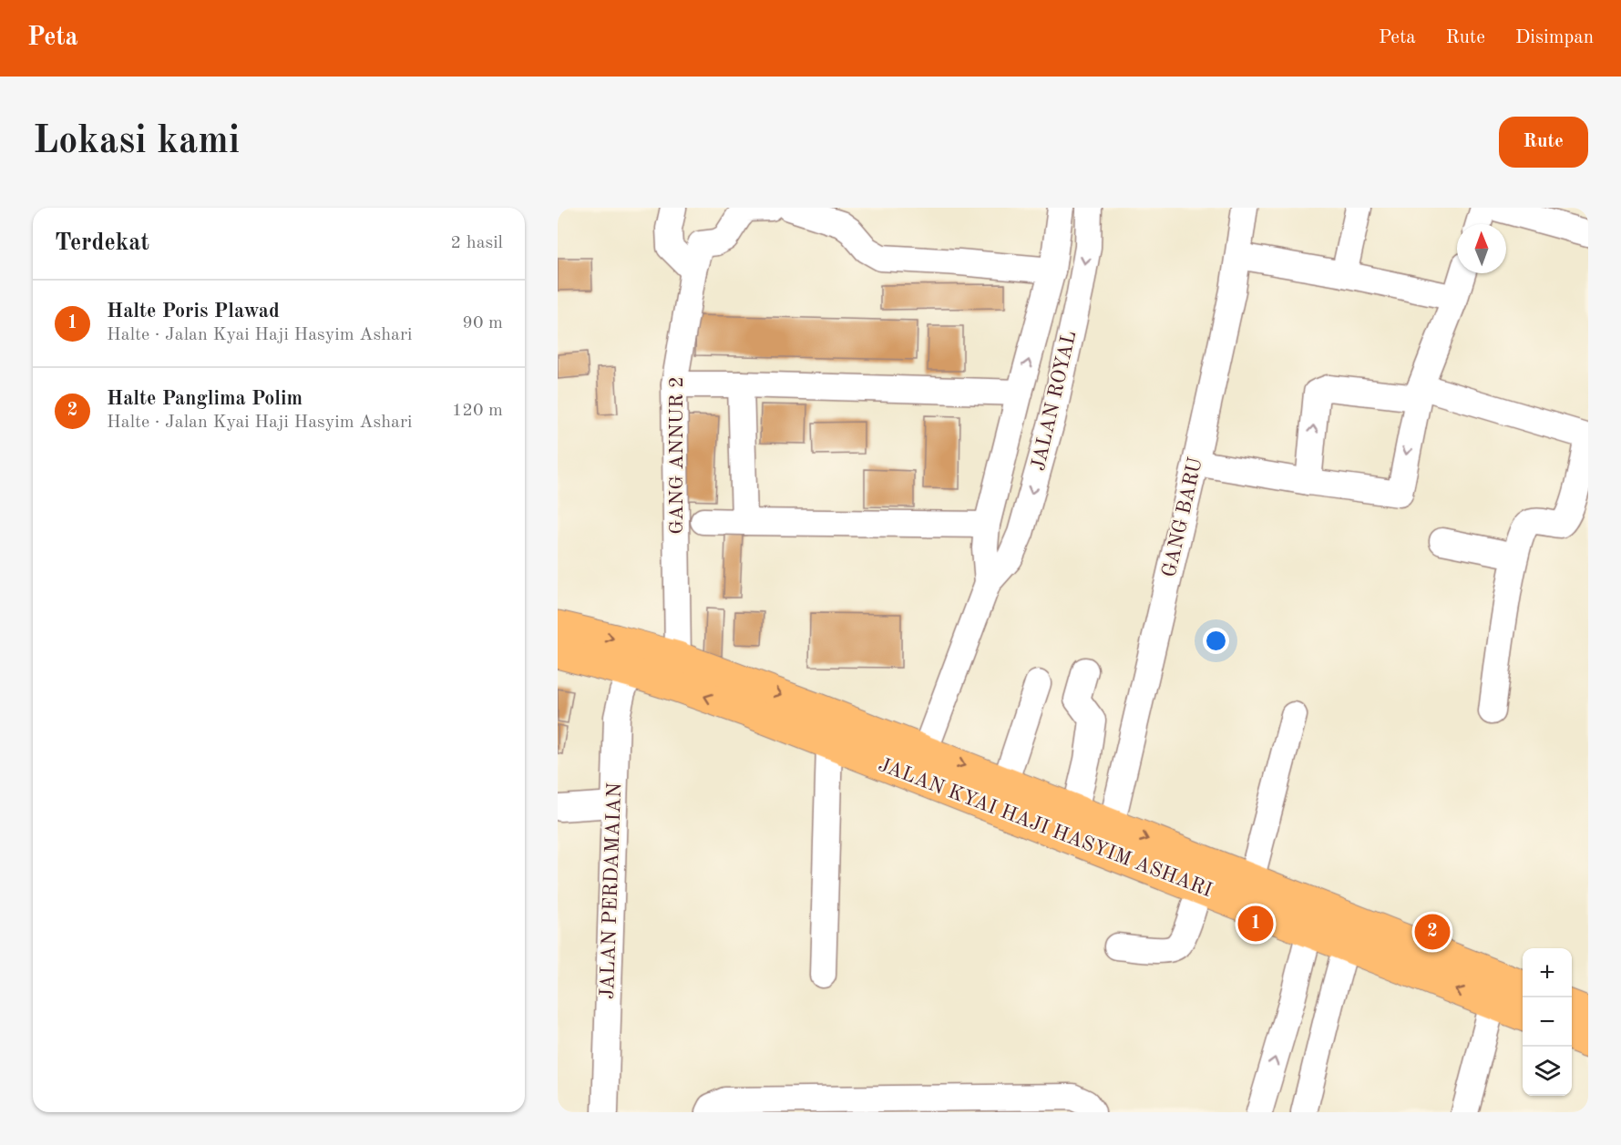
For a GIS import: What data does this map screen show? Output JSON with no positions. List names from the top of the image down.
{
  "streets": {
    "main road": ["JALAN KYAI HAJI HASYIM ASHARI"],
    "street": [
      "JALAN ROYAL",
      "GANG ANNUR 2",
      "GANG BARU",
      "JALAN PERDAMAIAN"
    ]
  },
  "crossings": [
    ["JALAN ROYAL", "JALAN KYAI HAJI HASYIM ASHARI"],
    ["GANG ANNUR 2", "JALAN KYAI HAJI HASYIM ASHARI"],
    ["GANG BARU", "JALAN KYAI HAJI HASYIM ASHARI"],
    ["JALAN KYAI HAJI HASYIM ASHARI", "JALAN PERDAMAIAN"]
  ],
  "north": "top",
  "page": {
    "header": "Peta",
    "nav": ["Peta", "Rute", "Disimpan"],
    "buttons": "Rute",
    "title": "Lokasi kami",
    "heading": ["Terdekat", "2 hasil"],
    "list": [
      {
        "mark": "1",
        "name": "Halte Poris Plawad",
        "note": "Halte · Jalan Kyai Haji Hasyim Ashari",
        "value": "90 m"
      },
      {
        "mark": "2",
        "name": "Halte Panglima Polim",
        "note": "Halte · Jalan Kyai Haji Hasyim Ashari",
        "value": "120 m"
      }
    ],
    "pins": ["1", "2"],
    "map_buttons": ["+", "−"]
  }
}
